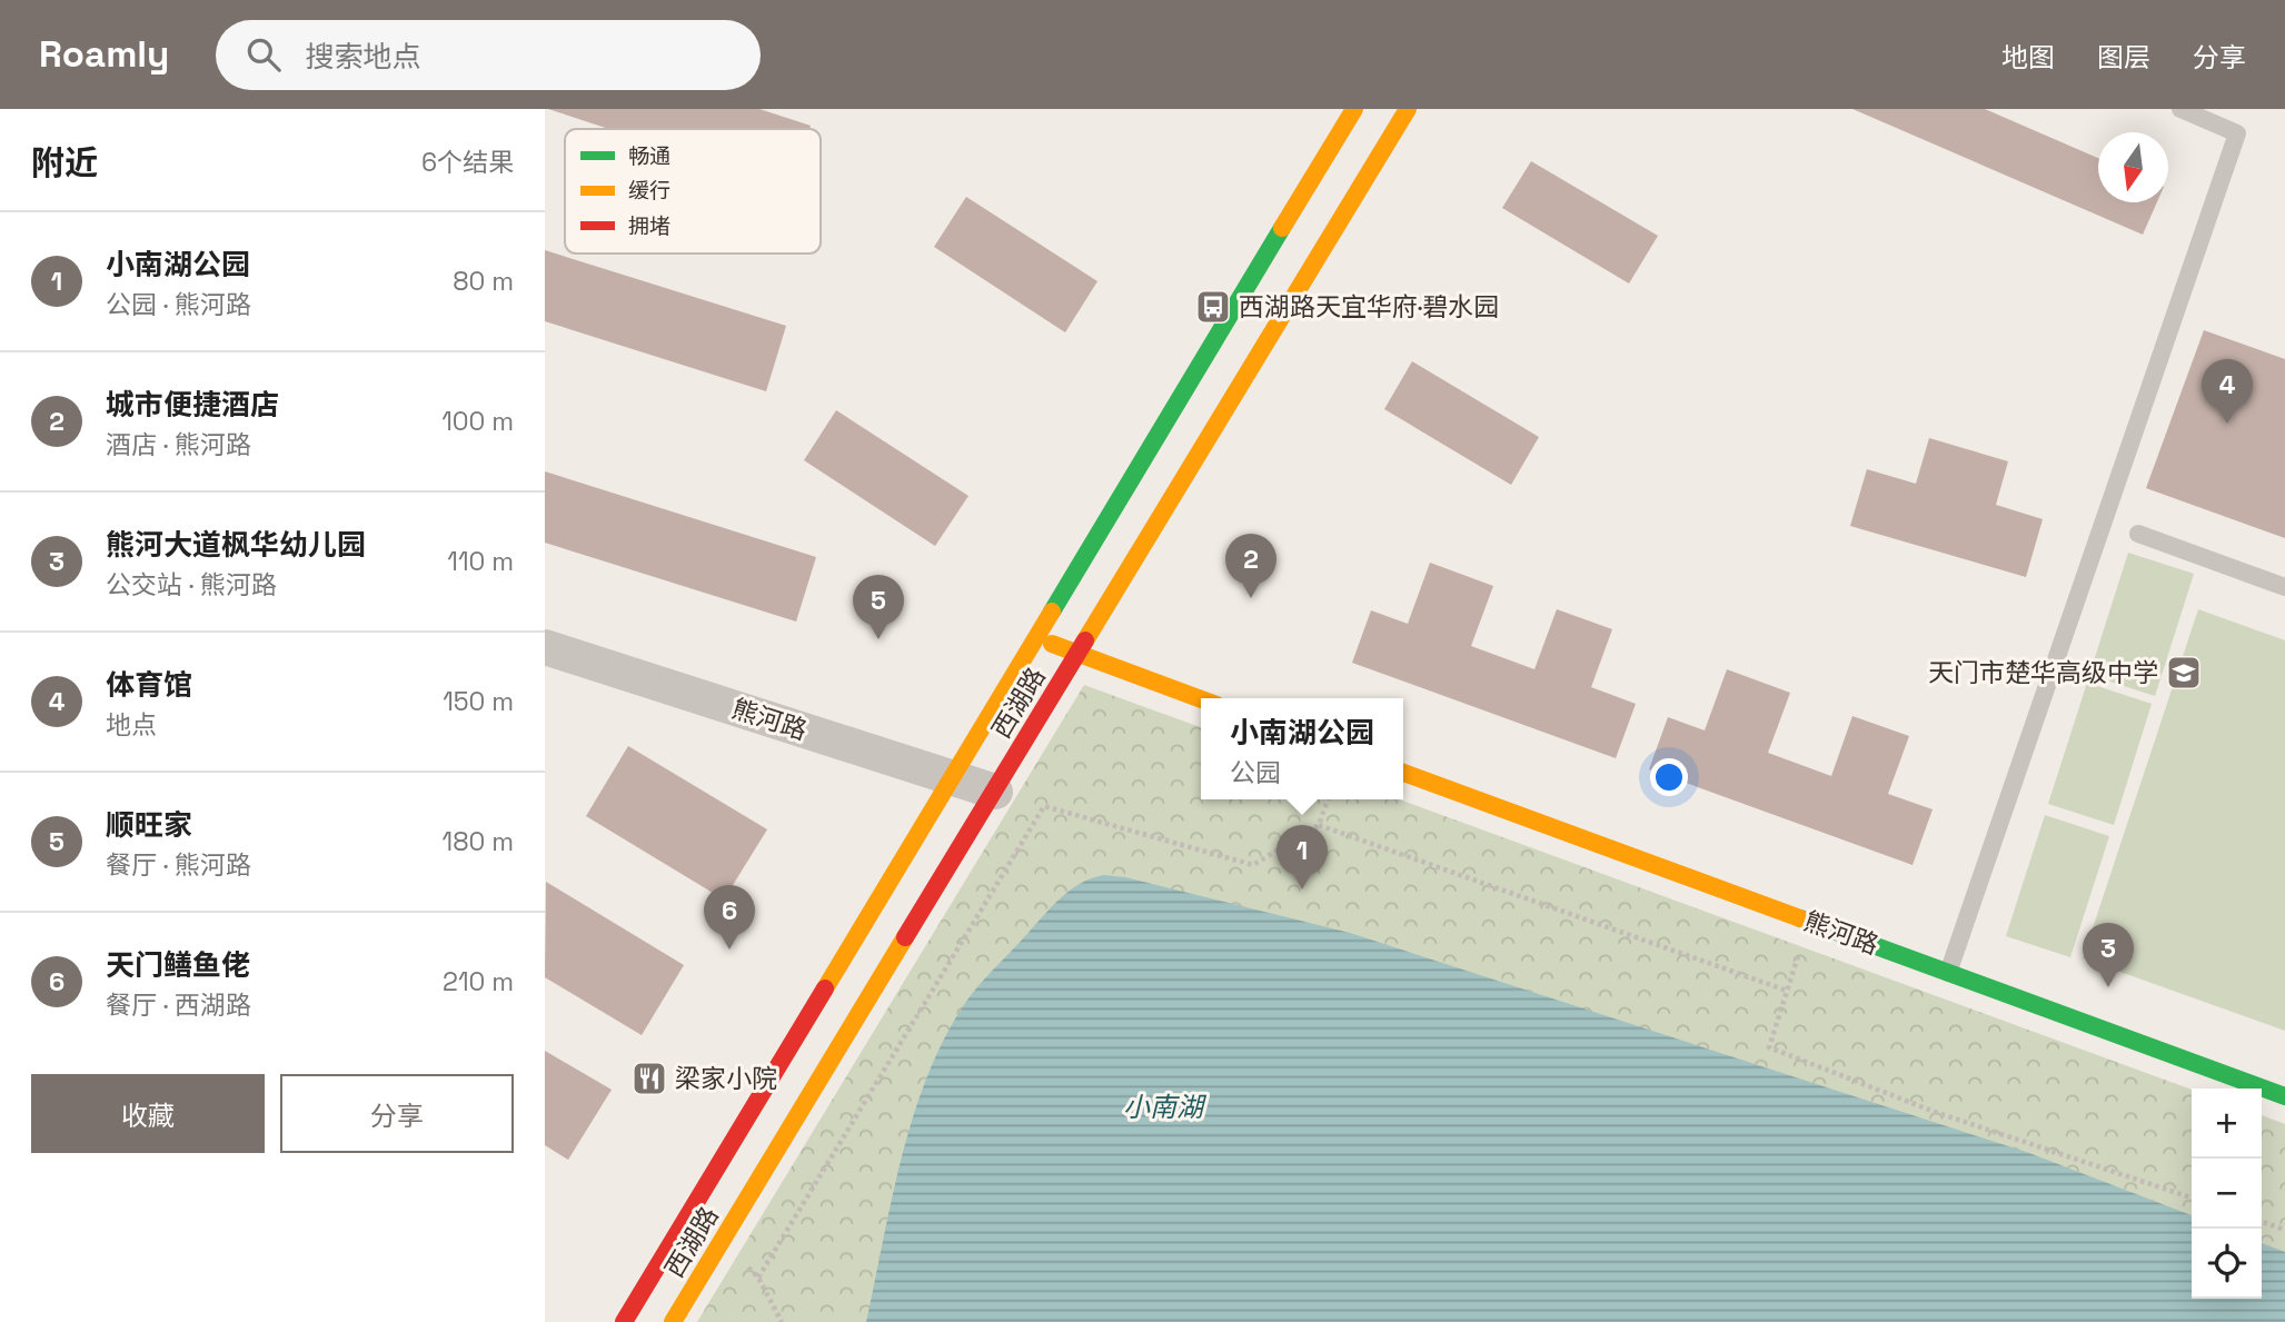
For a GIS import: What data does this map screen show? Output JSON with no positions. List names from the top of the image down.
{
  "streets": {
    "main road": ["西湖路", "熊河路"]
  },
  "crossings": [
    ["西湖路", "熊河路"]
  ],
  "water": ["小南湖"],
  "places": {
    "bus stop": ["西湖路天宜华府·碧水园"],
    "school or university": ["天门市楚华高级中学"],
    "restaurant": ["梁家小院"]
  },
  "legend": ["畅通", "缓行", "拥堵"],
  "north": "bottom",
  "page": {
    "header": "Roamly",
    "search": "搜索地点",
    "nav": ["地图", "图层", "分享"],
    "heading": ["附近", "6个结果"],
    "list": [
      {
        "mark": "1",
        "name": "小南湖公园",
        "note": "公园 · 熊河路",
        "value": "80 m"
      },
      {
        "mark": "2",
        "name": "城市便捷酒店",
        "note": "酒店 · 熊河路",
        "value": "100 m"
      },
      {
        "mark": "3",
        "name": "熊河大道枫华幼儿园",
        "note": "公交站 · 熊河路",
        "value": "110 m"
      },
      {
        "mark": "4",
        "name": "体育馆",
        "note": "地点",
        "value": "150 m"
      },
      {
        "mark": "5",
        "name": "顺旺家",
        "note": "餐厅 · 熊河路",
        "value": "180 m"
      },
      {
        "mark": "6",
        "name": "天门鳝鱼佬",
        "note": "餐厅 · 西湖路",
        "value": "210 m"
      }
    ],
    "pins": [
      "4",
      "2",
      "5",
      "1",
      "6",
      "3"
    ],
    "popup": ["小南湖公园", "公园"],
    "buttons": ["收藏", "分享"],
    "map_buttons": ["+", "−"]
  }
}
